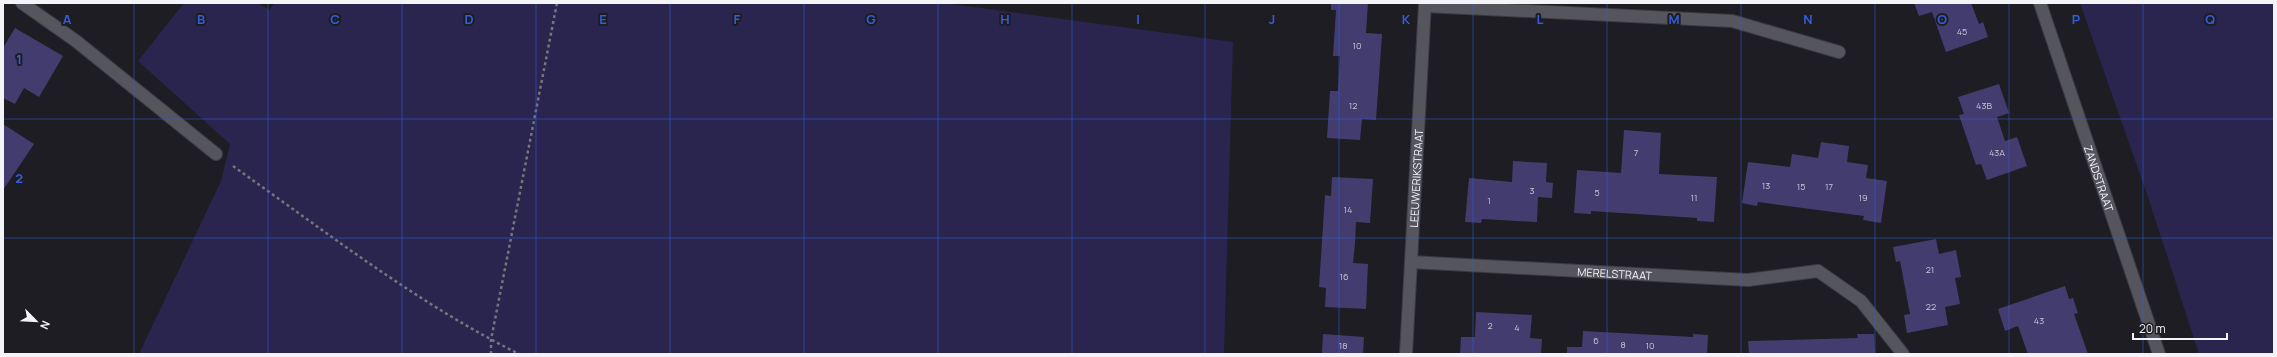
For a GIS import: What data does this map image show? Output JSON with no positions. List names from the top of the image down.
{
  "streets": {
    "street": ["LEEUWERIKSTRAAT", "ZANDSTRAAT", "MERELSTRAAT"]
  },
  "crossings": [
    ["LEEUWERIKSTRAAT", "MERELSTRAAT"]
  ],
  "house_numbers": [
    "45",
    "10",
    "12",
    "43B",
    "7",
    "43A",
    "13",
    "15",
    "17",
    "3",
    "5",
    "11",
    "19",
    "1",
    "14",
    "21",
    "16",
    "22",
    "43",
    "2",
    "4",
    "6",
    "8",
    "18",
    "10"
  ],
  "scale_bar": "20 m",
  "north": "bottom right",
  "grid": {
    "columns": [
      "A",
      "B",
      "C",
      "D",
      "E",
      "F",
      "G",
      "H",
      "I",
      "J",
      "K",
      "L",
      "M",
      "N",
      "O",
      "P",
      "Q"
    ],
    "rows": ["1", "2"]
  }
}
